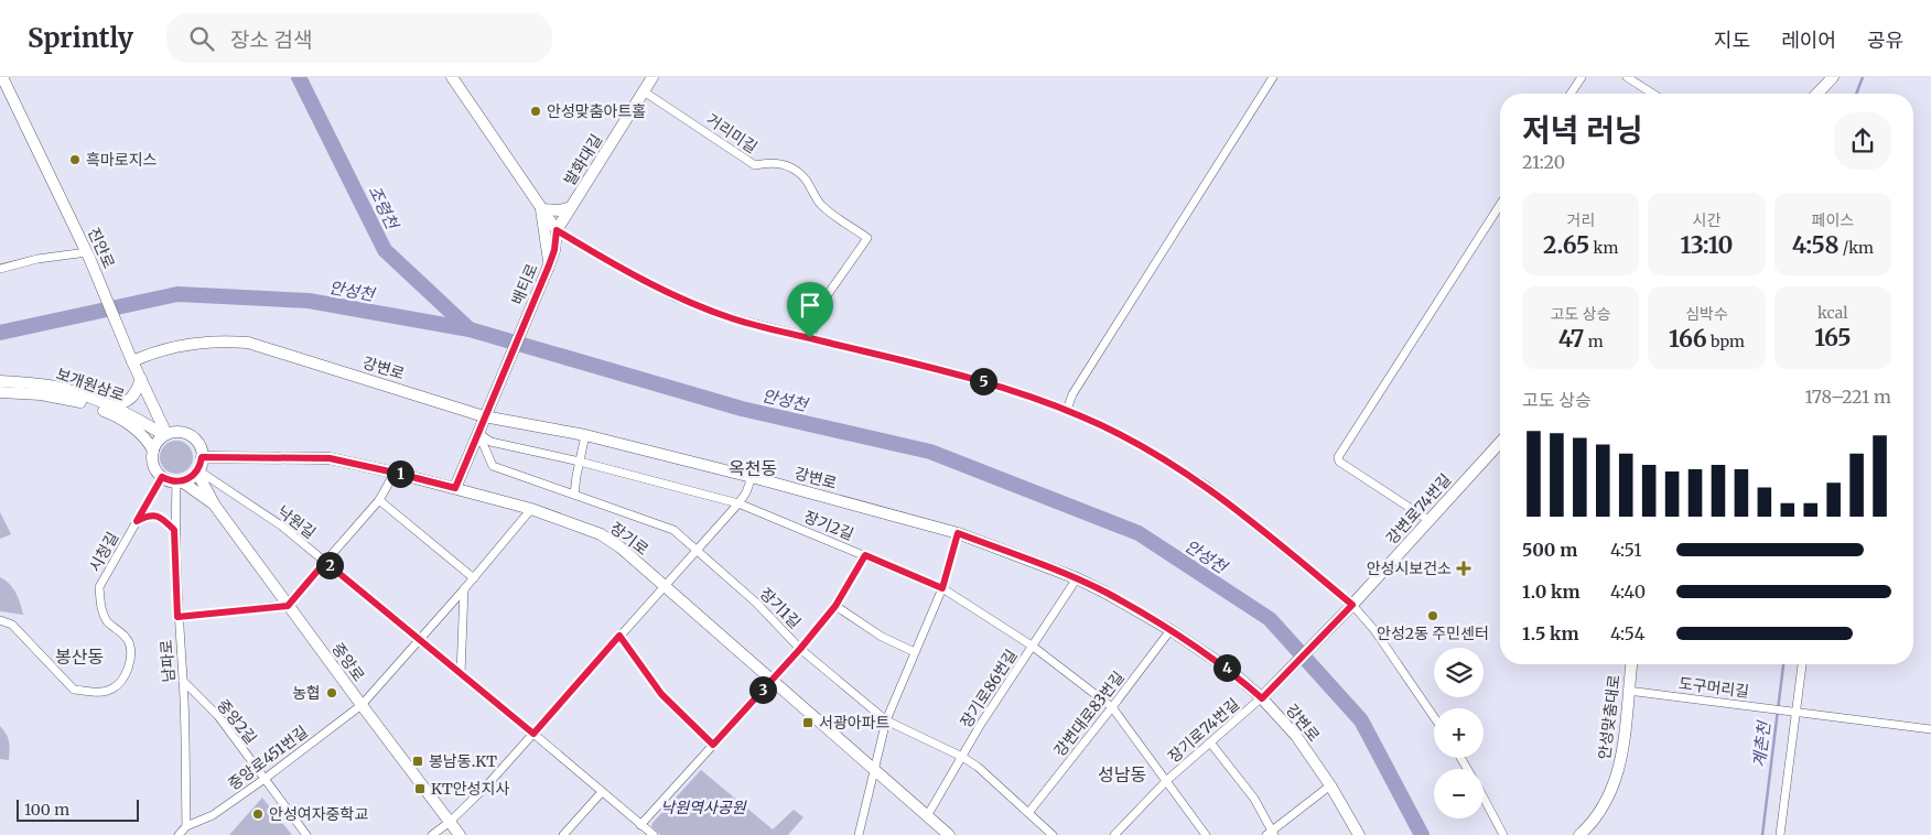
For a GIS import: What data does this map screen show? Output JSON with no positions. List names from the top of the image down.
{
  "streets": {
    "main road": [
      "발화대길",
      "진안로",
      "배티로",
      "강변로",
      "보개원삼로",
      "강변로74번길",
      "장기로",
      "중앙로",
      "안성맞춤대로"
    ],
    "street": [
      "거리미길",
      "낙원길",
      "장기2길",
      "시청길",
      "장기1길",
      "남파로",
      "도구머리길",
      "장기로86번길",
      "강변대로83번길",
      "중앙2길",
      "장기로74번길",
      "중앙로451번길"
    ]
  },
  "crossings": [
    ["거리미길", "발화대길"],
    ["발화대길", "배티로"],
    ["진안로", "강변로"],
    ["진안로", "보개원삼로"],
    ["진안로", "낙원길"],
    ["진안로", "장기로"],
    ["진안로", "시청길"],
    ["진안로", "남파로"],
    ["진안로", "중앙로"],
    ["배티로", "강변로"],
    ["배티로", "장기2길"],
    ["배티로", "장기로"],
    ["배티로", "장기1길"],
    ["강변로", "강변로74번길"],
    ["강변로", "장기로86번길"],
    ["강변로", "강변대로83번길"],
    ["강변로", "장기로74번길"],
    ["보개원삼로", "낙원길"],
    ["보개원삼로", "장기로"],
    ["보개원삼로", "시청길"],
    ["보개원삼로", "남파로"],
    ["보개원삼로", "중앙로"],
    ["강변로74번길", "장기로74번길"],
    ["낙원길", "장기로"],
    ["낙원길", "시청길"],
    ["낙원길", "남파로"],
    ["낙원길", "중앙로"],
    ["낙원길", "중앙로451번길"],
    ["장기2길", "장기1길"],
    ["장기2길", "장기로86번길"],
    ["장기2길", "강변대로83번길"],
    ["장기2길", "장기로74번길"],
    ["장기로", "시청길"],
    ["장기로", "남파로"],
    ["장기로", "중앙로"],
    ["장기로", "장기로86번길"],
    ["장기로", "중앙로451번길"],
    ["시청길", "남파로"],
    ["시청길", "중앙로"],
    ["장기1길", "장기로86번길"],
    ["장기1길", "강변대로83번길"],
    ["남파로", "중앙로"],
    ["남파로", "중앙2길"],
    ["남파로", "중앙로451번길"],
    ["중앙로", "중앙로451번길"],
    ["도구머리길", "안성맞춤대로"],
    ["중앙2길", "중앙로451번길"]
  ],
  "districts": ["옥천동", "봉산동", "성남동"],
  "water": ["조령천", "안성천", "계촌천"],
  "parks": ["낙원역사공원"],
  "places": {
    "other": [
      "안성맞춤아트홀",
      "흑마로지스",
      "안성2동 주민센터",
      "농협",
      "안성여자중학교"
    ],
    "health": ["안성시보건소"],
    "transit": ["서광아파트", "봉남동.KT", "KT안성지사"]
  },
  "scale_bar": "100 m",
  "page": {
    "header": "Sprintly",
    "search": "장소 검색",
    "nav": ["지도", "레이어", "공유"],
    "heading": ["저녁 러닝", "21:20"],
    "stats": [
      ["거리", "2.65 km"],
      ["시간", "13:10"],
      ["페이스", "4:58 /km"],
      ["고도 상승", "47 m"],
      ["심박수", "166 bpm"],
      ["kcal", "165"]
    ],
    "pins": [
      "5",
      "1",
      "2",
      "4",
      "3"
    ],
    "chart": ["고도 상승", "178–221 m"],
    "list": [
      {
        "name": "500 m",
        "note": "4:51"
      },
      {
        "name": "1.0 km",
        "note": "4:40"
      },
      {
        "name": "1.5 km",
        "note": "4:54"
      }
    ],
    "map_buttons": ["+", "−"],
    "scale": "100 m"
  }
}
